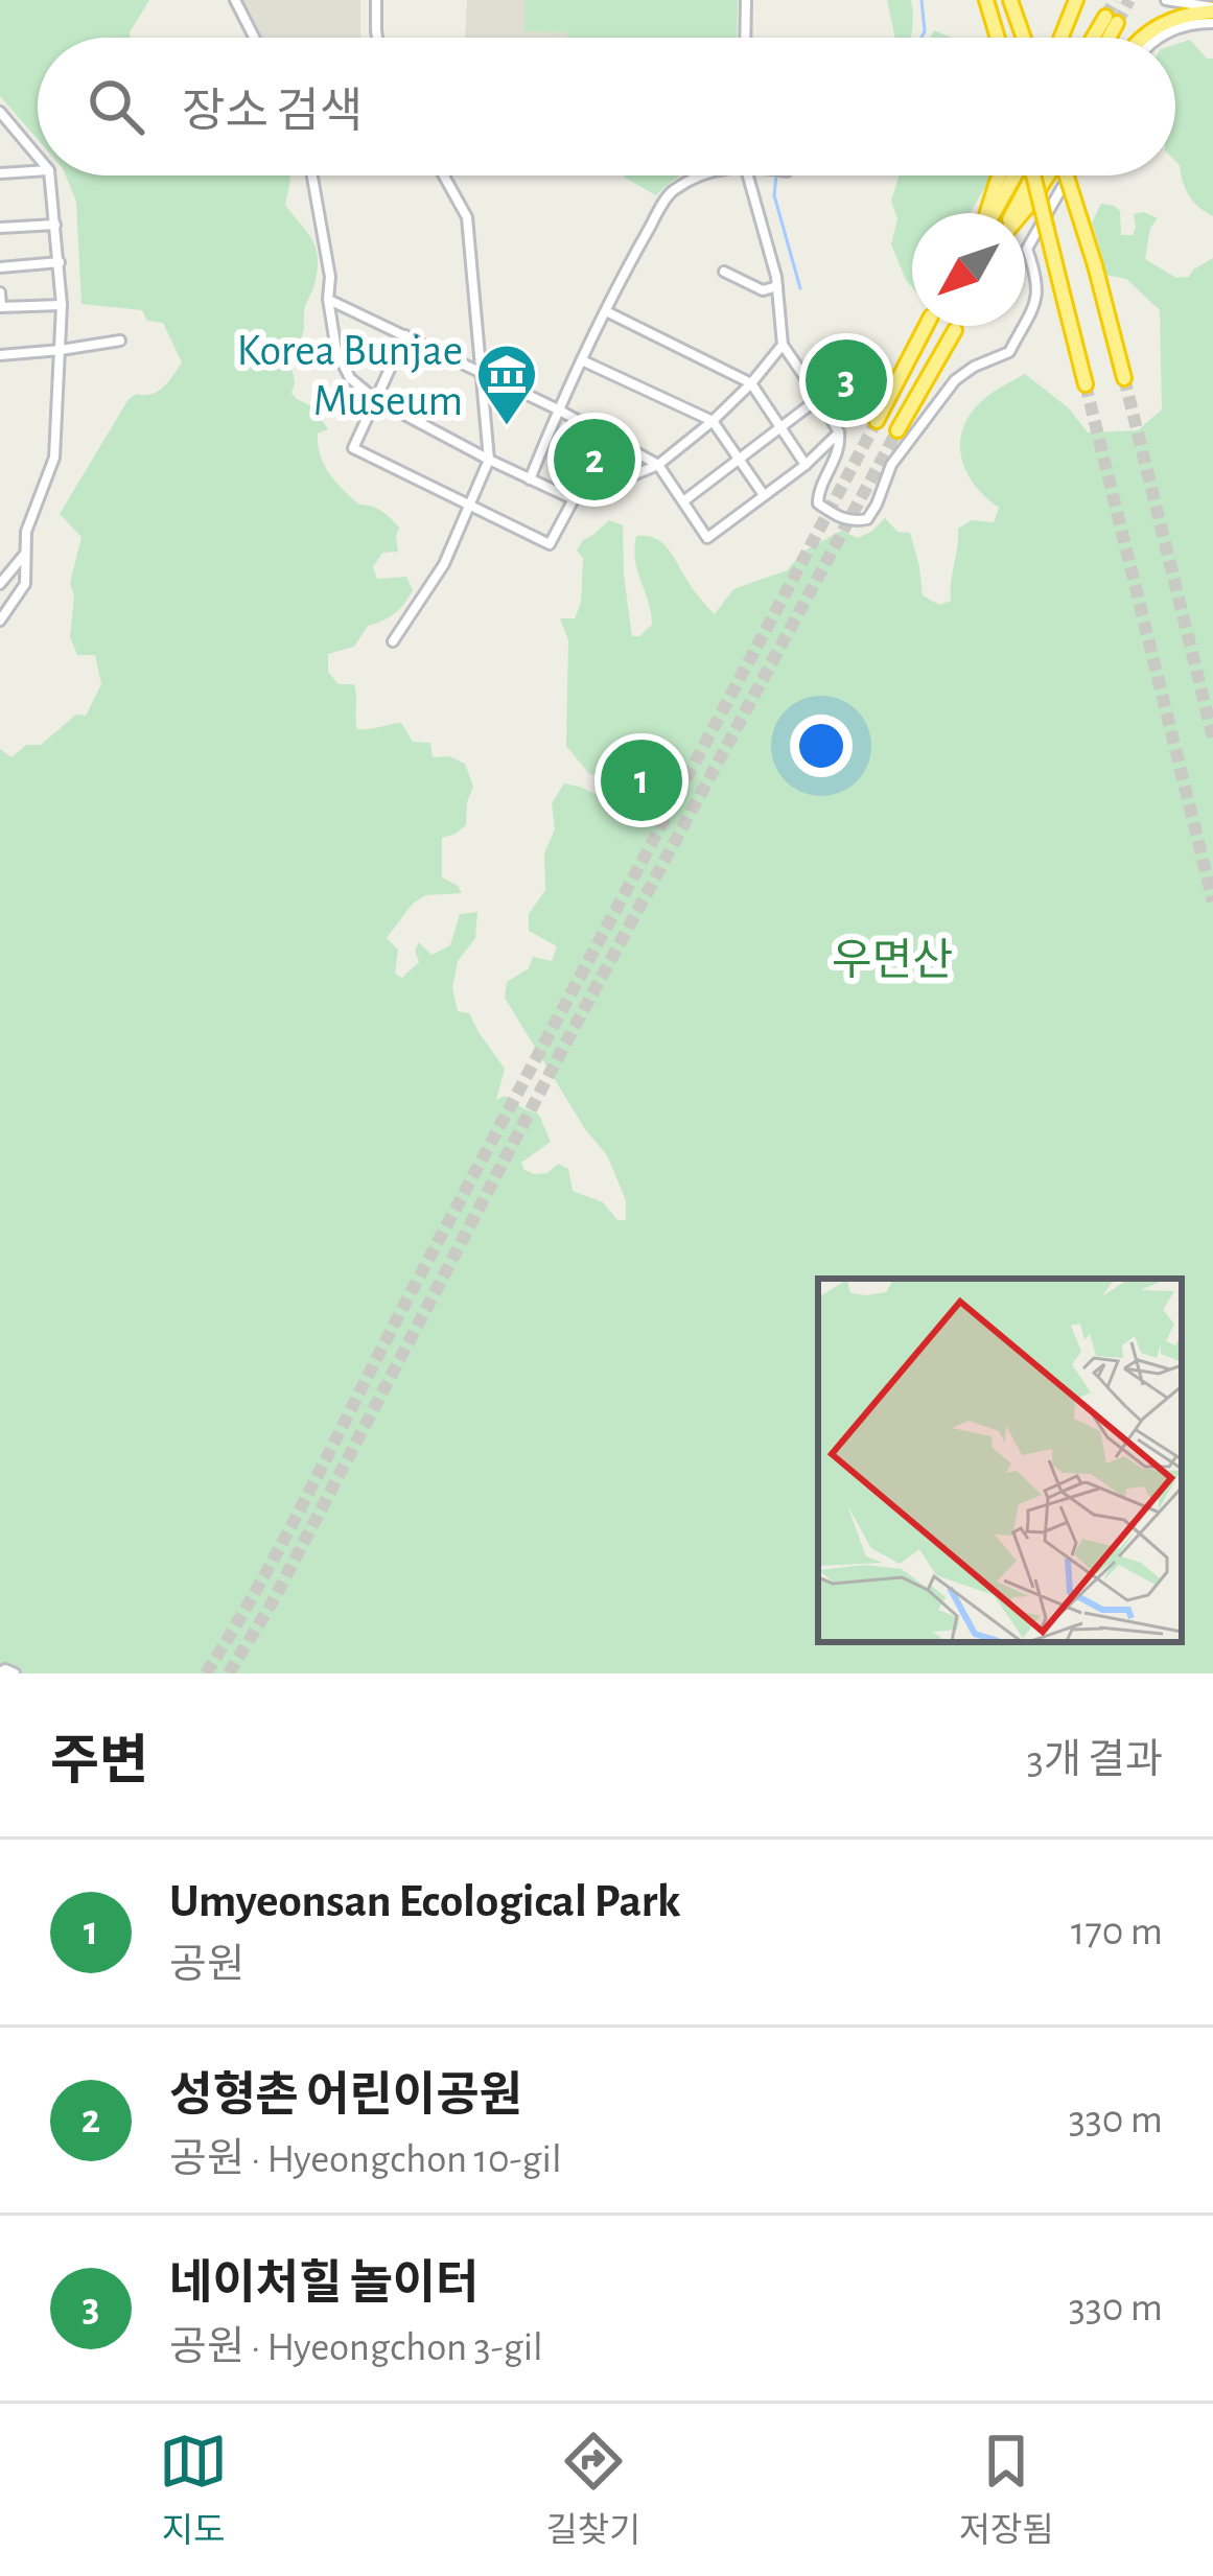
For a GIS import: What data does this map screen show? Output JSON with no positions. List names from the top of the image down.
{
  "parks": ["우면산"],
  "places": {
    "museum": ["Korea Bunjae Museum"]
  },
  "north": "bottom left",
  "page": {
    "search": "장소 검색",
    "pins": ["3", "2", "1"],
    "heading": ["주변", "3개 결과"],
    "list": [
      {
        "mark": "1",
        "name": "Umyeonsan Ecological Park",
        "note": "공원",
        "value": "170 m"
      },
      {
        "mark": "2",
        "name": "성형촌 어린이공원",
        "note": "공원 · Hyeongchon 10-gil",
        "value": "330 m"
      },
      {
        "mark": "3",
        "name": "네이처힐 놀이터",
        "note": "공원 · Hyeongchon 3-gil",
        "value": "330 m"
      }
    ],
    "nav": ["지도", "길찾기", "저장됨"]
  }
}
